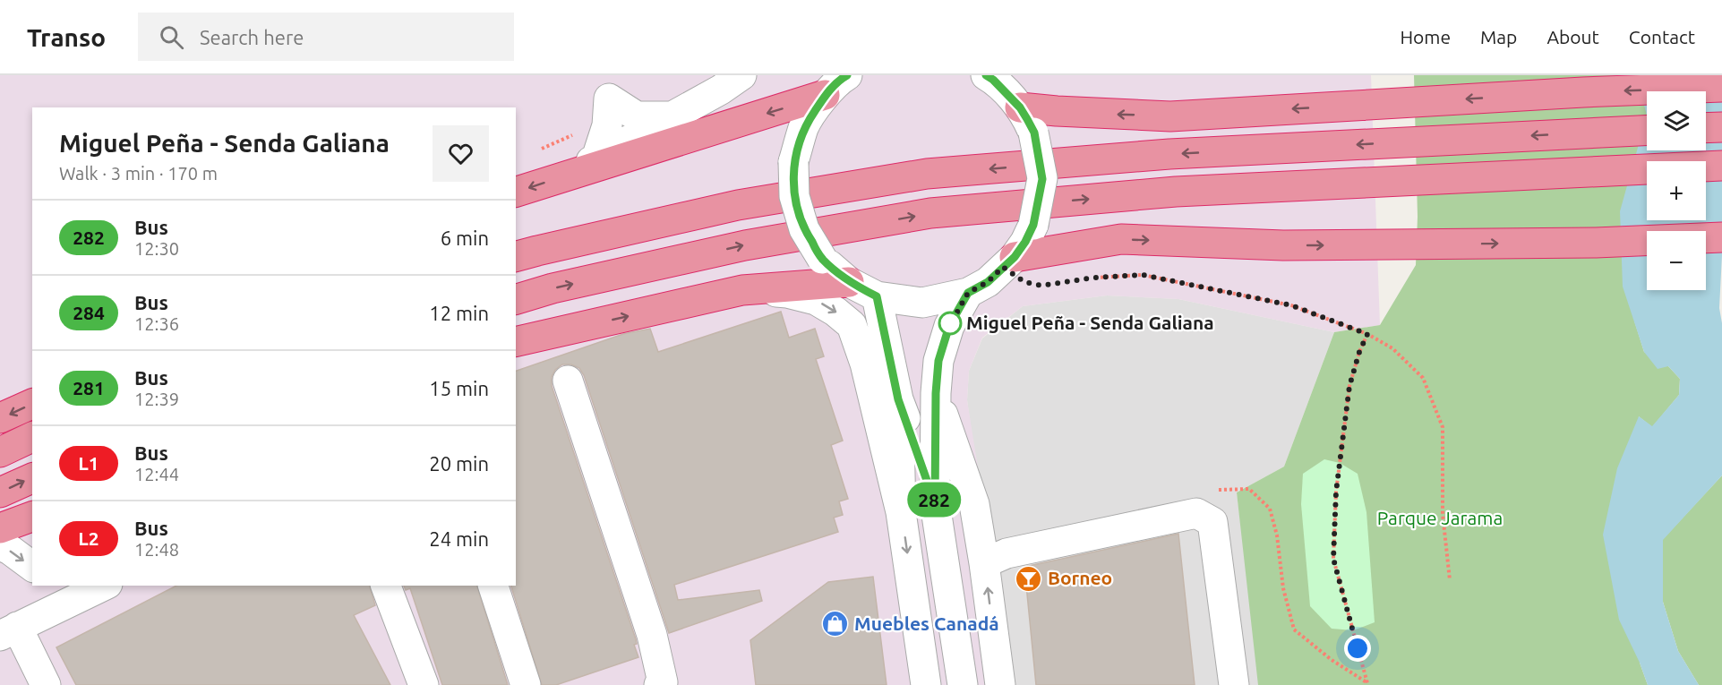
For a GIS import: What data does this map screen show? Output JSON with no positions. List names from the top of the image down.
{
  "parks": ["Parque Jarama"],
  "places": {
    "other": ["Miguel Peña - Senda Galiana"],
    "bar": ["Borneo"],
    "shop": ["Muebles Canadá"]
  },
  "lines": ["bus line 282"],
  "page": {
    "header": "Transo",
    "search": "Search here",
    "nav": [
      "Home",
      "Map",
      "About",
      "Contact"
    ],
    "on_map": "282",
    "map_buttons": ["+", "−"],
    "heading": ["Miguel Peña - Senda Galiana", "Walk · 3 min · 170 m"],
    "list": [
      {
        "mark": "282",
        "name": "Bus",
        "note": "12:30",
        "value": "6 min"
      },
      {
        "mark": "284",
        "name": "Bus",
        "note": "12:36",
        "value": "12 min"
      },
      {
        "mark": "281",
        "name": "Bus",
        "note": "12:39",
        "value": "15 min"
      },
      {
        "mark": "L1",
        "name": "Bus",
        "note": "12:44",
        "value": "20 min"
      },
      {
        "mark": "L2",
        "name": "Bus",
        "note": "12:48",
        "value": "24 min"
      }
    ]
  }
}
